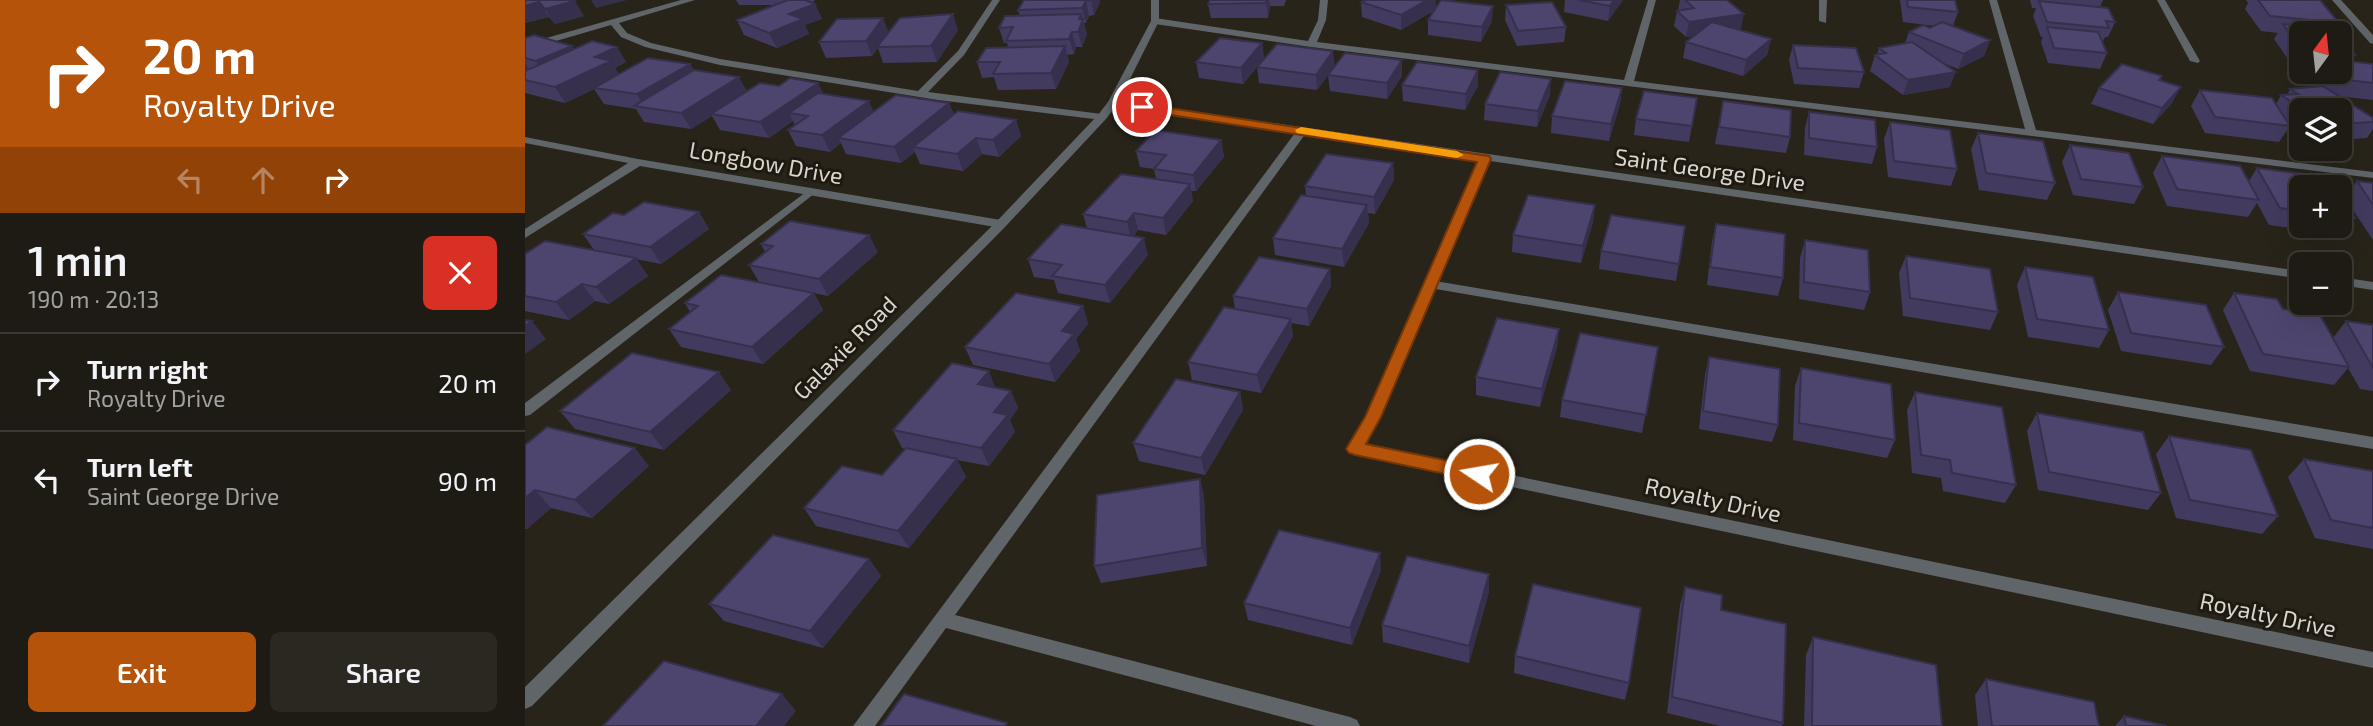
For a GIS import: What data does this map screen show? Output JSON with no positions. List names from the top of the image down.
{
  "streets": {
    "street": [
      "Longbow Drive",
      "Saint George Drive",
      "Galaxie Road",
      "Royalty Drive"
    ]
  },
  "crossings": [
    ["Longbow Drive", "Galaxie Road"],
    ["Saint George Drive", "Galaxie Road"],
    ["Saint George Drive", "Royalty Drive"]
  ],
  "north": "top",
  "page": {
    "turn": ["20 m", "Royalty Drive"],
    "map_buttons": ["+", "−"],
    "heading": ["1 min", "190 m · 20:13"],
    "list": [
      {
        "name": "Turn right",
        "note": "Royalty Drive",
        "value": "20 m"
      },
      {
        "name": "Turn left",
        "note": "Saint George Drive",
        "value": "90 m"
      }
    ],
    "buttons": ["Exit", "Share"]
  }
}
